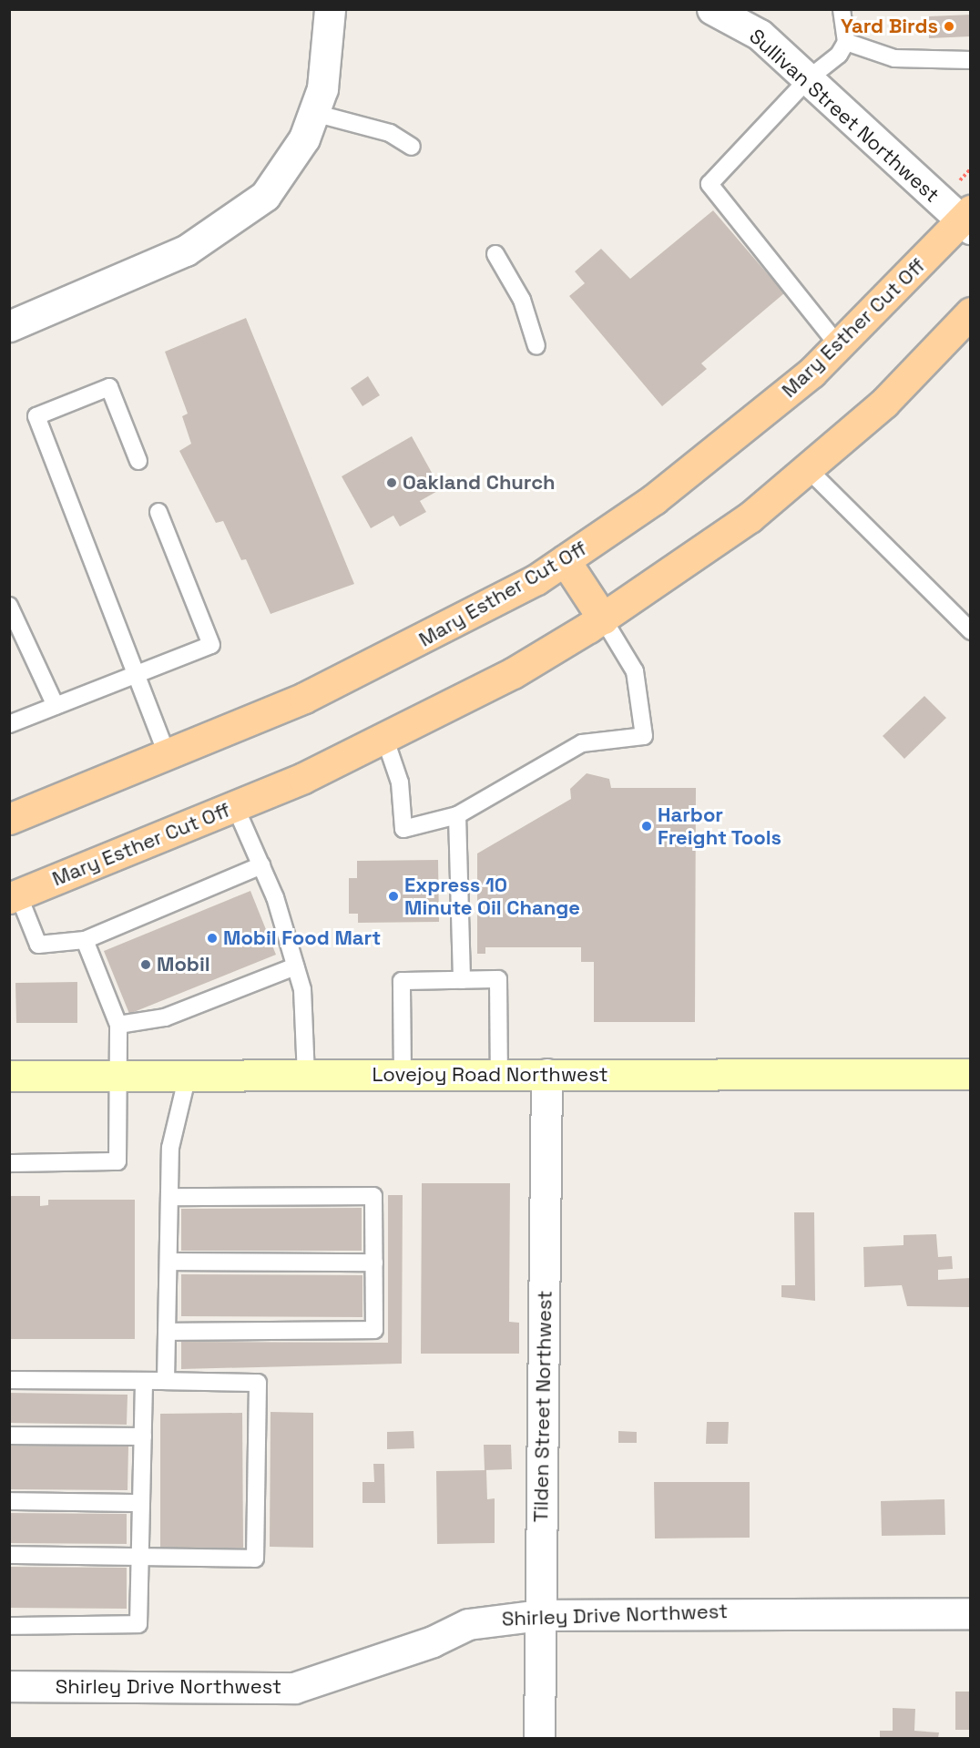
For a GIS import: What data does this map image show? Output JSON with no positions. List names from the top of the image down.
{
  "streets": {
    "main road": ["Mary Esther Cut Off"],
    "street": [
      "Sullivan Street Northwest",
      "Lovejoy Road Northwest",
      "Tilden Street Northwest",
      "Shirley Drive Northwest"
    ]
  },
  "crossings": [
    ["Sullivan Street Northwest", "Mary Esther Cut Off"],
    ["Lovejoy Road Northwest", "Tilden Street Northwest"],
    ["Tilden Street Northwest", "Shirley Drive Northwest"]
  ],
  "places": [
    "Yard Birds",
    "Oakland Church",
    "Harbor Freight Tools",
    "Express 10 Minute Oil Change",
    "Mobil Food Mart",
    "Mobil"
  ]
}
